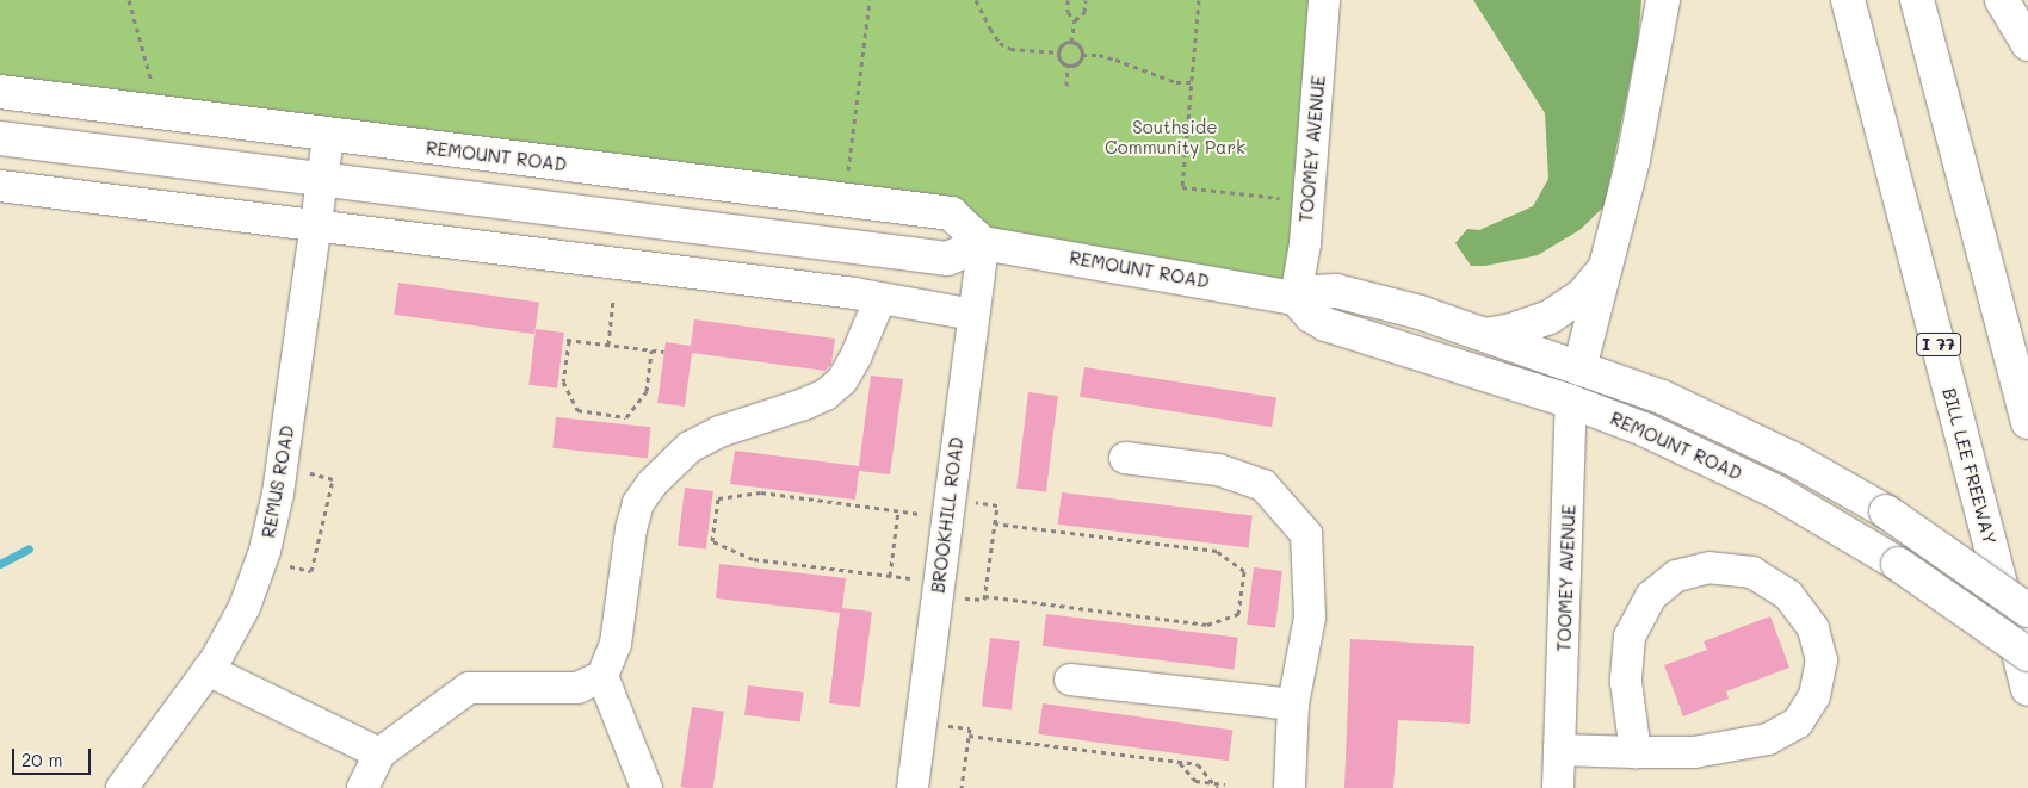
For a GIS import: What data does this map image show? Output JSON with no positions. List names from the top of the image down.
{
  "streets": {
    "main road": [
      "TOOMEY AVENUE",
      "REMOUNT ROAD",
      "I 77",
      "BILL LEE FREEWAY"
    ],
    "street": ["REMUS ROAD", "BROOKHILL ROAD"]
  },
  "crossings": [
    ["TOOMEY AVENUE", "REMOUNT ROAD"],
    ["REMOUNT ROAD", "REMUS ROAD"],
    ["REMOUNT ROAD", "BROOKHILL ROAD"]
  ],
  "parks": ["Southside Community Park"],
  "scale_bar": "20 m"
}
